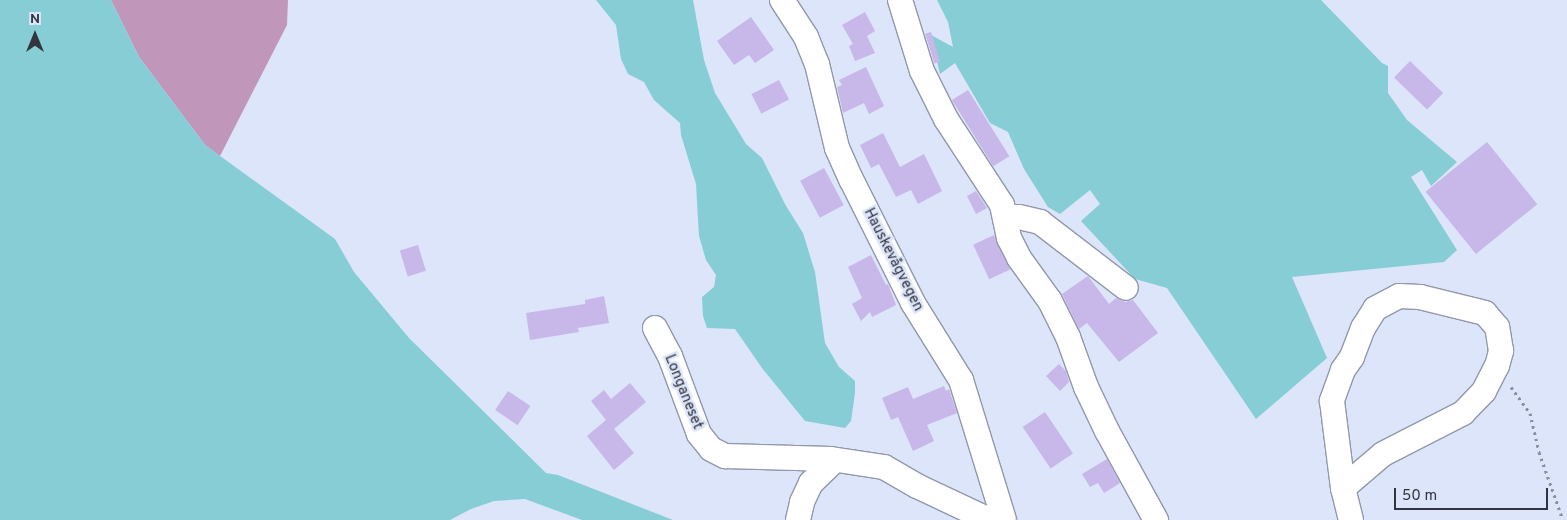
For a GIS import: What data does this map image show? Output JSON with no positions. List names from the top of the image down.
{
  "streets": {
    "street": ["Hauskevågvegen", "Longaneset"]
  },
  "scale_bar": "50 m",
  "north": "top"
}
